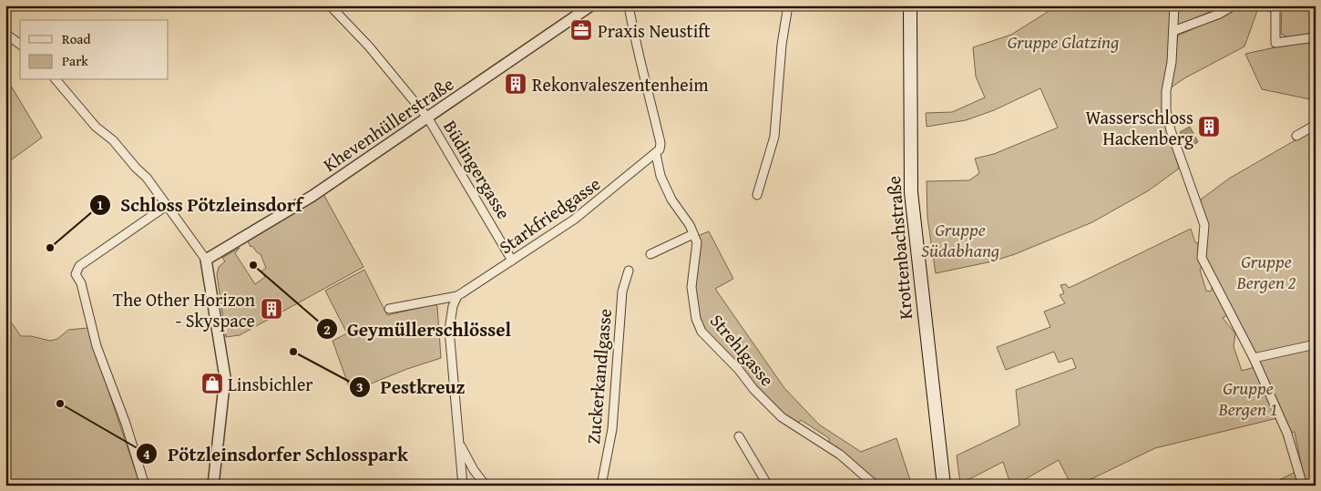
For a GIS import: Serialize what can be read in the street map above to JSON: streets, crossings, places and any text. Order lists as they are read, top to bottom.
{
  "streets": {
    "main road": ["Krottenbachstraße"],
    "street": [
      "Khevenhüllerstraße",
      "Büdingergasse",
      "Starkfriedgasse",
      "Strehlgasse",
      "Zuckerkandlgasse"
    ]
  },
  "crossings": [
    ["Khevenhüllerstraße", "Büdingergasse"],
    ["Büdingergasse", "Starkfriedgasse"]
  ],
  "parks": [
    "Gruppe Glatzing",
    "Gruppe Südabhang",
    "Gruppe Bergen 2",
    "Gruppe Bergen 1"
  ],
  "places": {
    "office": ["Praxis Neustift"],
    "building": ["Rekonvaleszentenheim", "Wasserschloss Hackenberg", "The Other Horizon - Skyspace"],
    "other": [
      "Schloss Pötzleinsdorf",
      "Geymüllerschlössel",
      "Pestkreuz",
      "Pötzleinsdorfer Schlosspark"
    ],
    "shop": ["Linsbichler"]
  },
  "legend": ["Road", "Park"]
}
